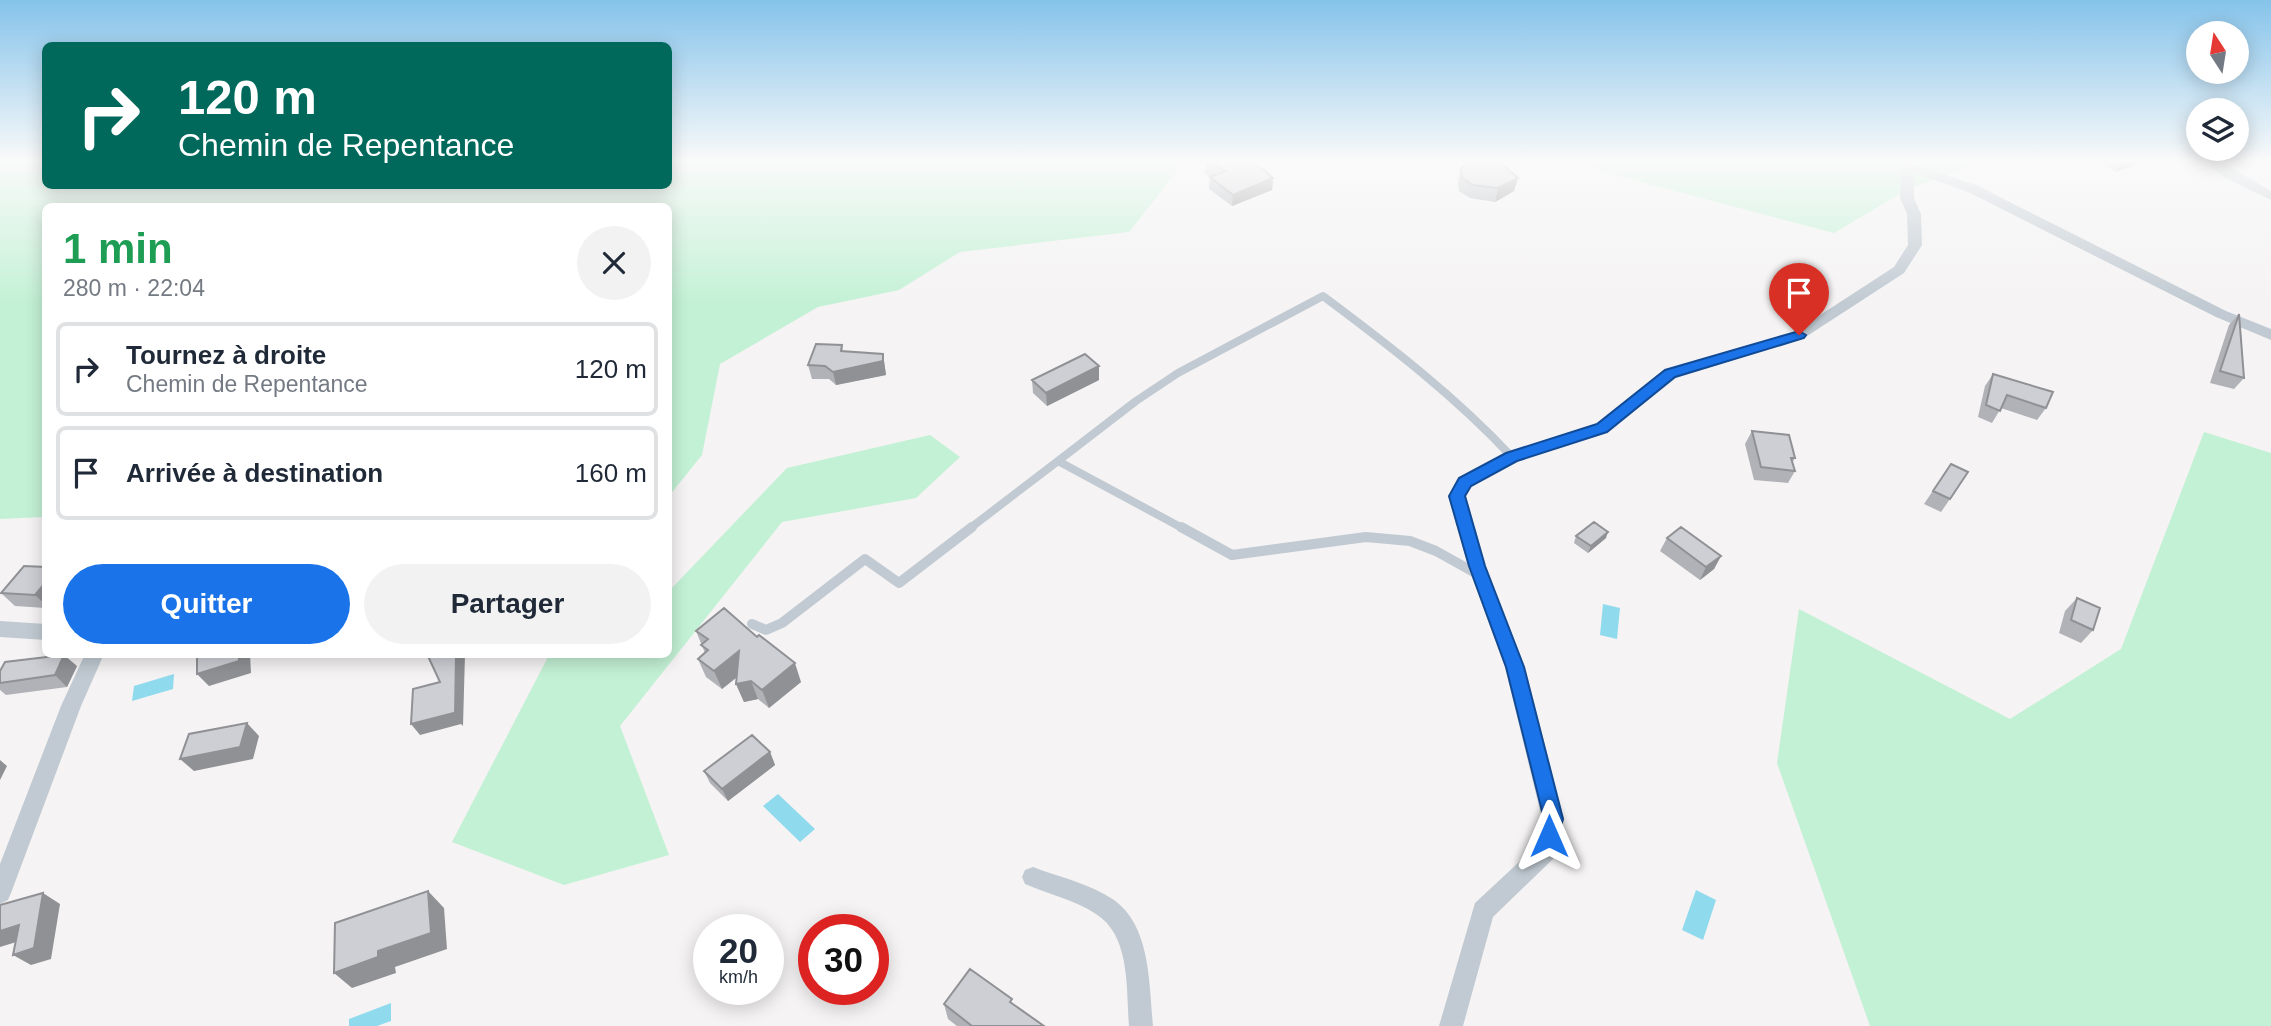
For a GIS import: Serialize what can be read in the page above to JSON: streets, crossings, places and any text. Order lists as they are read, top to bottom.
{
  "north": "top",
  "page": {
    "turn": ["120 m", "Chemin de Repentance"],
    "heading": ["1 min", "280 m · 22:04"],
    "list": [
      {
        "name": "Tournez à droite",
        "note": "Chemin de Repentance",
        "value": "120 m"
      },
      {
        "name": "Arrivée à destination",
        "value": "160 m"
      }
    ],
    "buttons": ["Quitter", "Partager"],
    "speed": "20 km/h",
    "limit": "30"
  }
}
